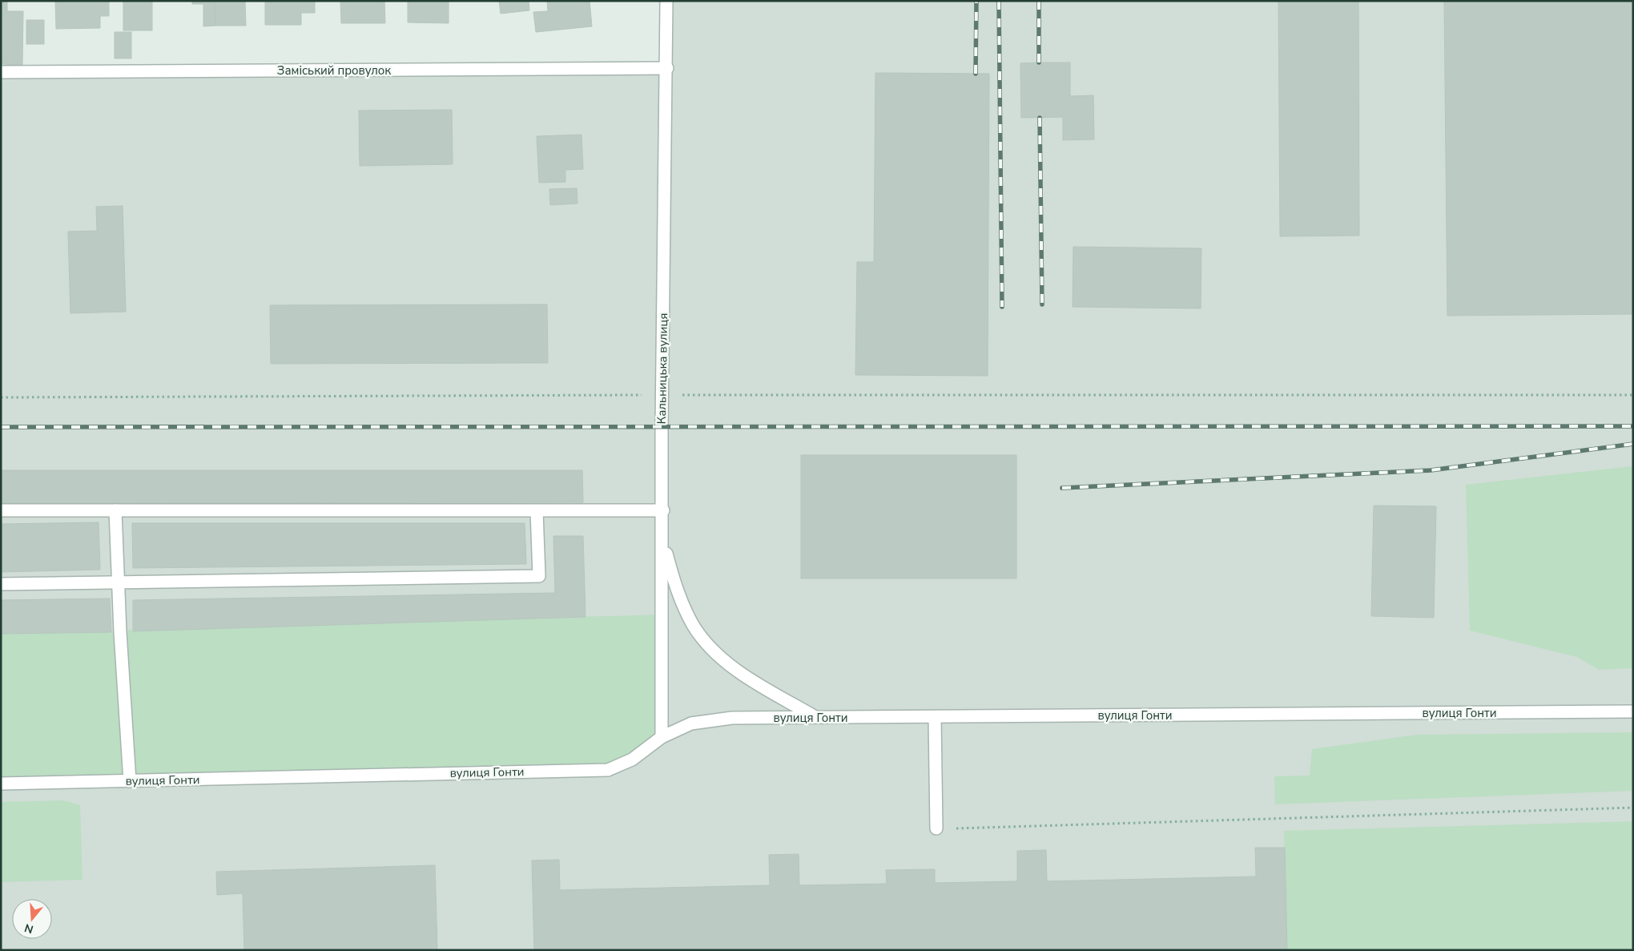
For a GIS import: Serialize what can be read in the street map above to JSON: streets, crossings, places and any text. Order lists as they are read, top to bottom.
{
  "streets": {
    "street": ["Заміський провулок", "Кальницька вулиця", "вулиця Гонти"]
  },
  "crossings": [
    ["Заміський провулок", "Кальницька вулиця"],
    ["Кальницька вулиця", "вулиця Гонти"]
  ],
  "north": "bottom"
}
